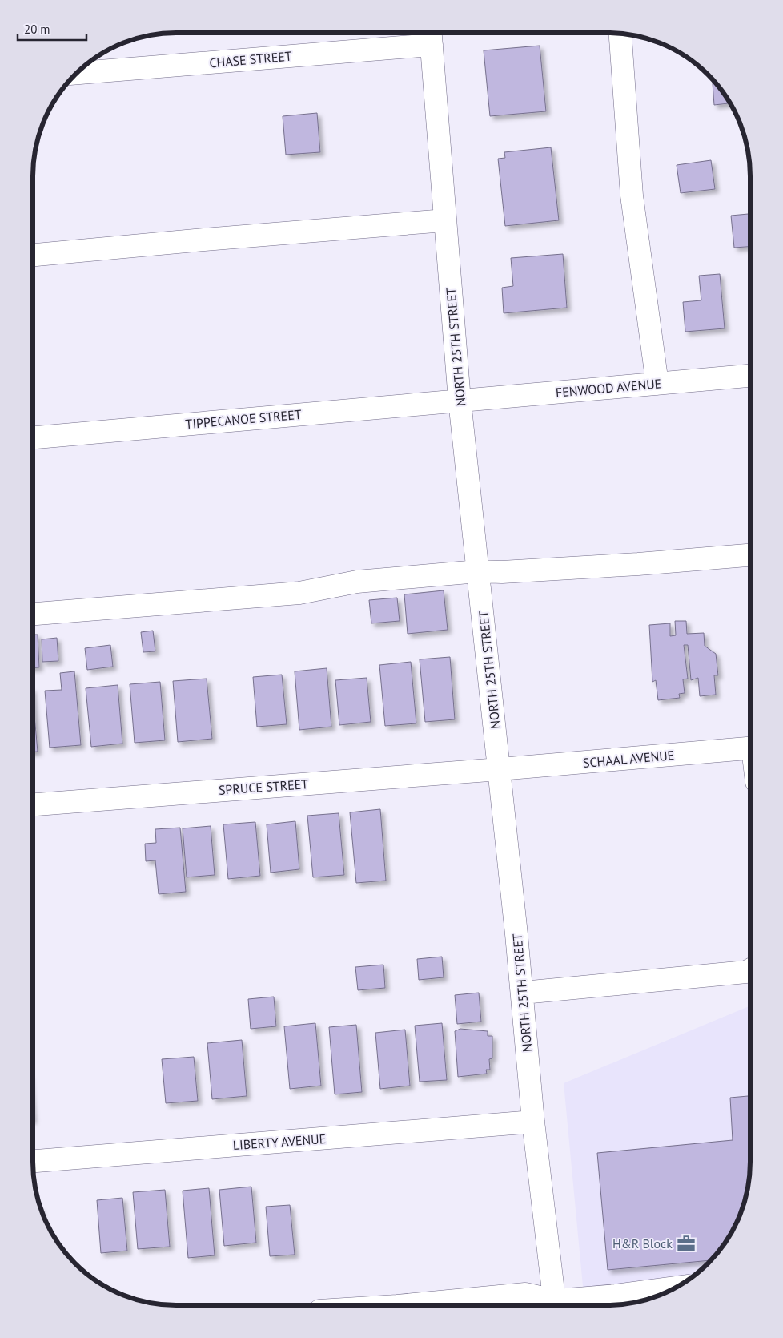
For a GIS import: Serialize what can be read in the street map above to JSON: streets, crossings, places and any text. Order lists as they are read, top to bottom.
{
  "streets": {
    "street": [
      "CHASE STREET",
      "NORTH 25TH STREET",
      "FENWOOD AVENUE",
      "TIPPECANOE STREET",
      "SCHAAL AVENUE",
      "SPRUCE STREET",
      "LIBERTY AVENUE"
    ]
  },
  "crossings": [
    ["CHASE STREET", "NORTH 25TH STREET"],
    ["NORTH 25TH STREET", "FENWOOD AVENUE"],
    ["NORTH 25TH STREET", "TIPPECANOE STREET"],
    ["NORTH 25TH STREET", "SCHAAL AVENUE"],
    ["NORTH 25TH STREET", "SPRUCE STREET"],
    ["NORTH 25TH STREET", "LIBERTY AVENUE"],
    ["FENWOOD AVENUE", "TIPPECANOE STREET"],
    ["SCHAAL AVENUE", "SPRUCE STREET"]
  ],
  "places": {
    "office": ["H&R Block"]
  },
  "scale_bar": "20 m"
}
